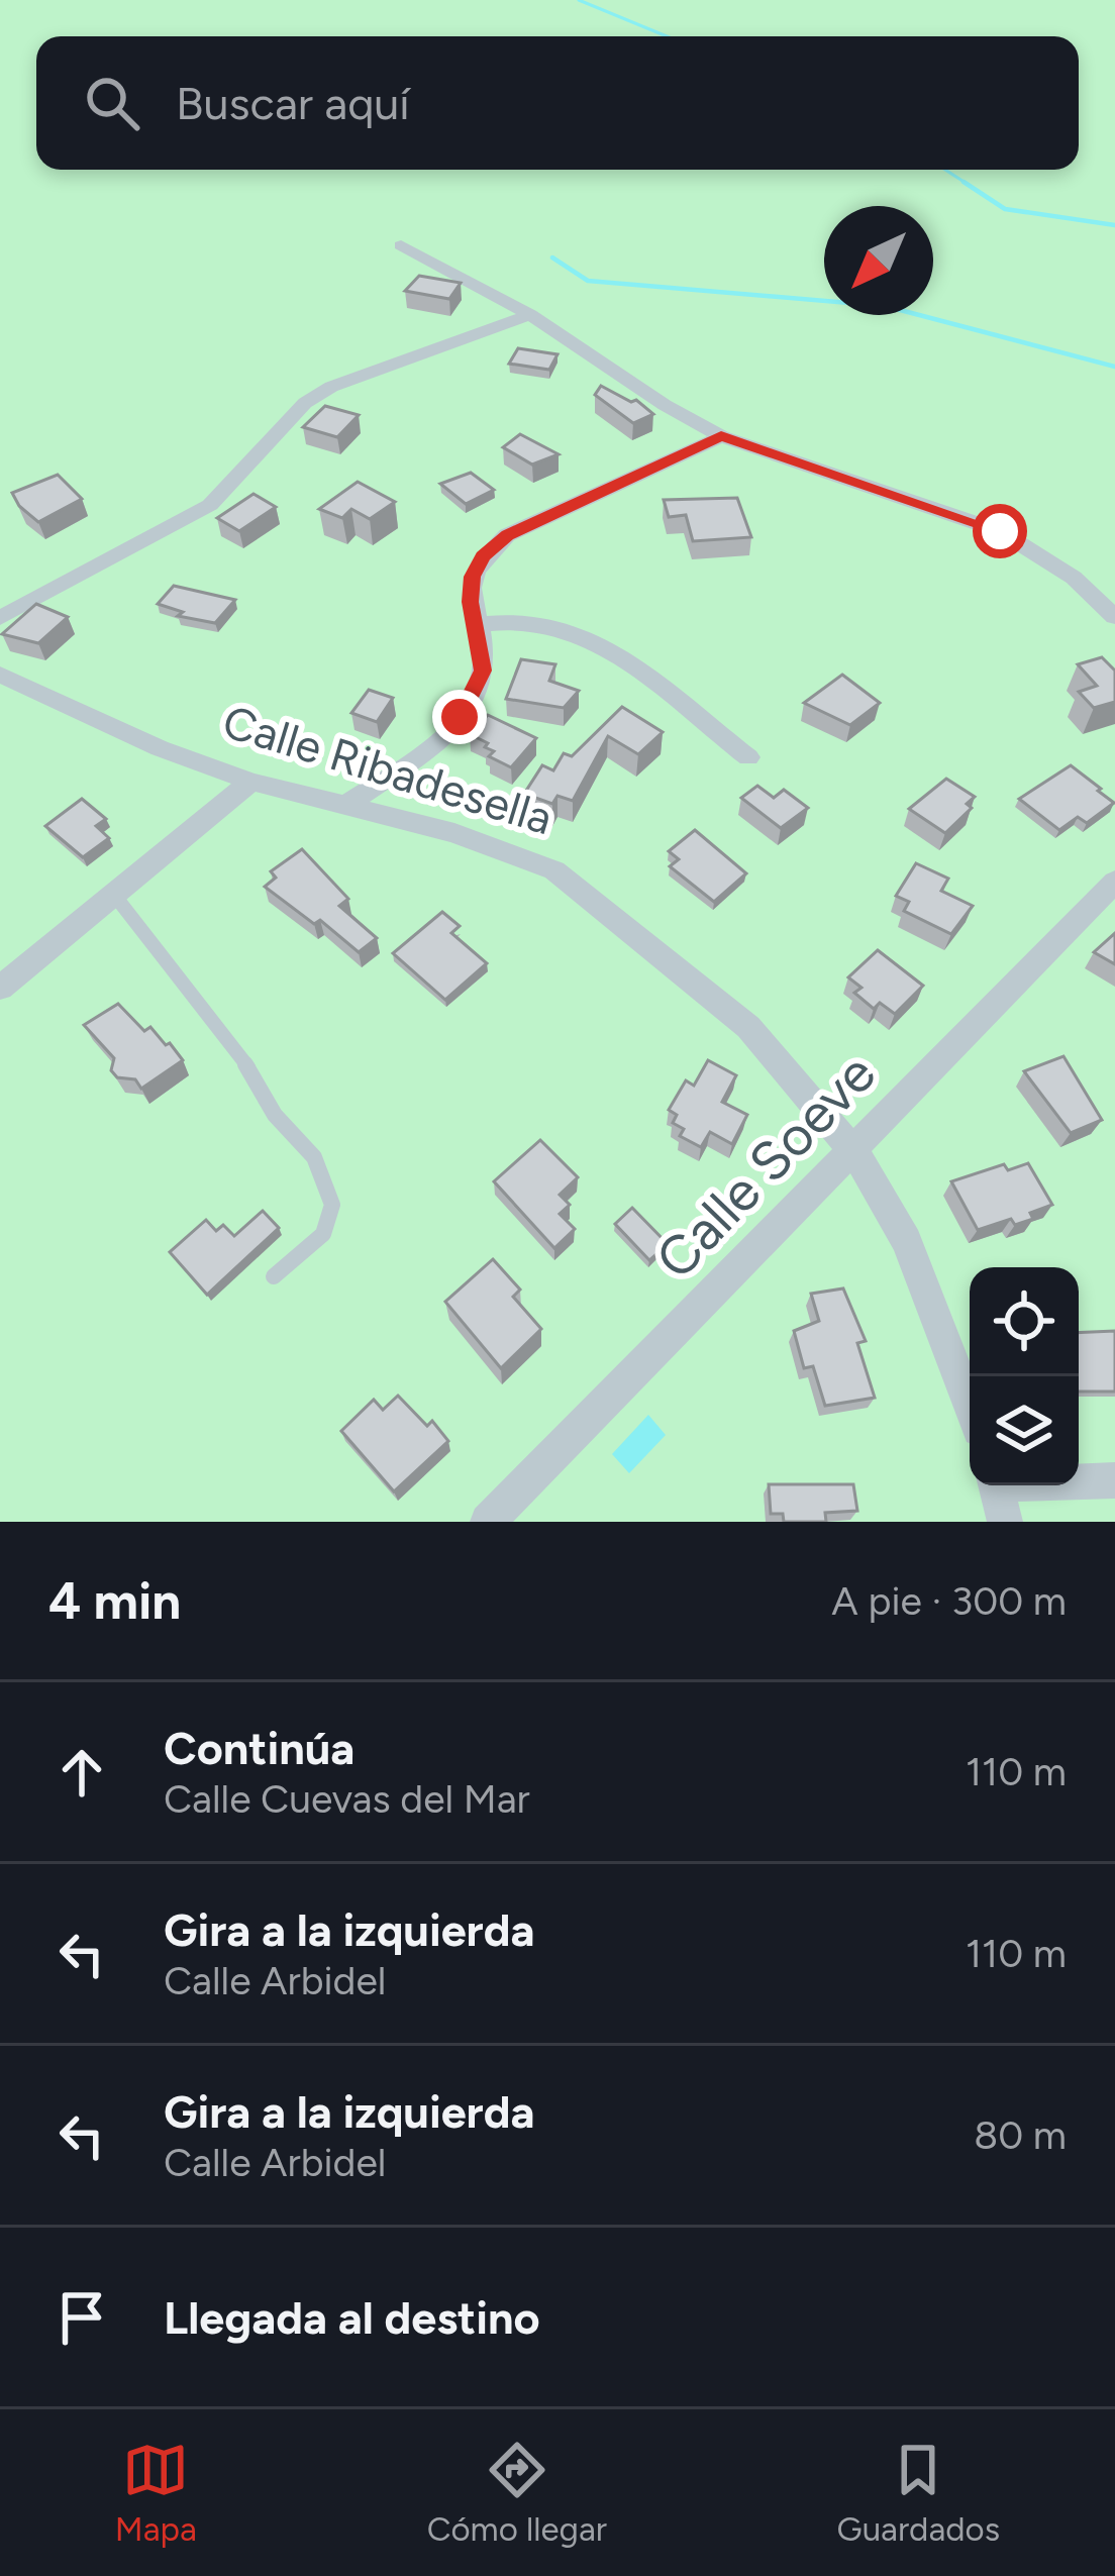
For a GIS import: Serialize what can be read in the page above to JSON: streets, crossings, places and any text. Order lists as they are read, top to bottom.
{
  "streets": {
    "street": ["Calle Ribadesella", "Calle Soeve"]
  },
  "crossings": [
    ["Calle Ribadesella", "Calle Soeve"]
  ],
  "north": "bottom left",
  "page": {
    "search": "Buscar aquí",
    "heading": ["4 min", "A pie · 300 m"],
    "list": [
      ["Continúa", "Calle Cuevas del Mar", "110 m"],
      ["Gira a la izquierda", "Calle Arbidel", "110 m"],
      ["Gira a la izquierda", "Calle Arbidel", "80 m"],
      "Llegada al destino"
    ],
    "nav": ["Mapa", "Cómo llegar", "Guardados"]
  }
}
